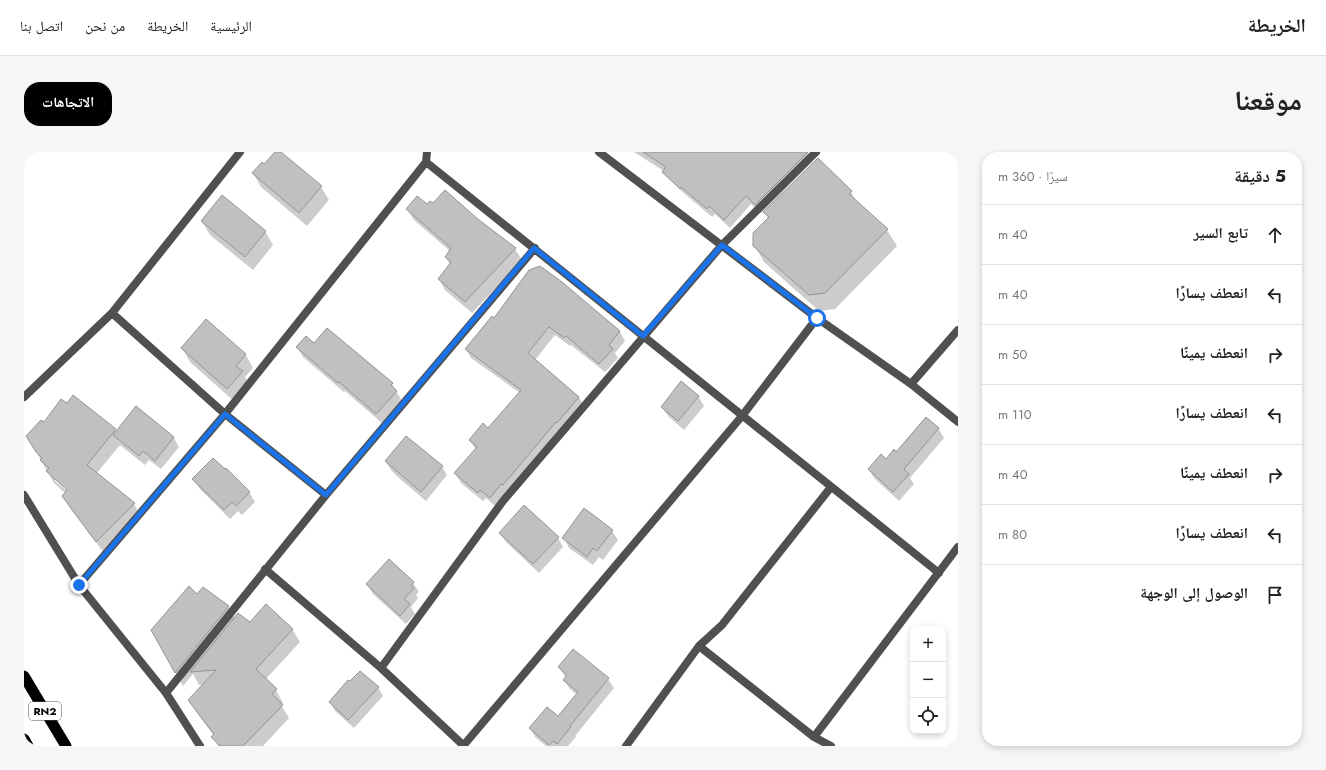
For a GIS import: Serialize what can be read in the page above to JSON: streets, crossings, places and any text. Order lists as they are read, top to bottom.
{
  "streets": {
    "highway": ["RN2"]
  },
  "page": {
    "header": "الخريطة",
    "nav": [
      "الرئيسية",
      "الخريطة",
      "من نحن",
      "اتصل بنا"
    ],
    "title": "موقعنا",
    "buttons": "الاتجاهات",
    "heading": ["5 دقيقة", "سيرًا · 360 m"],
    "list": [
      ["تابع السير", "40 m"],
      ["انعطف يسارًا", "40 m"],
      ["انعطف يمينًا", "50 m"],
      ["انعطف يسارًا", "110 m"],
      ["انعطف يمينًا", "40 m"],
      ["انعطف يسارًا", "80 m"],
      "الوصول إلى الوجهة"
    ],
    "map_buttons": ["+", "−"]
  }
}
